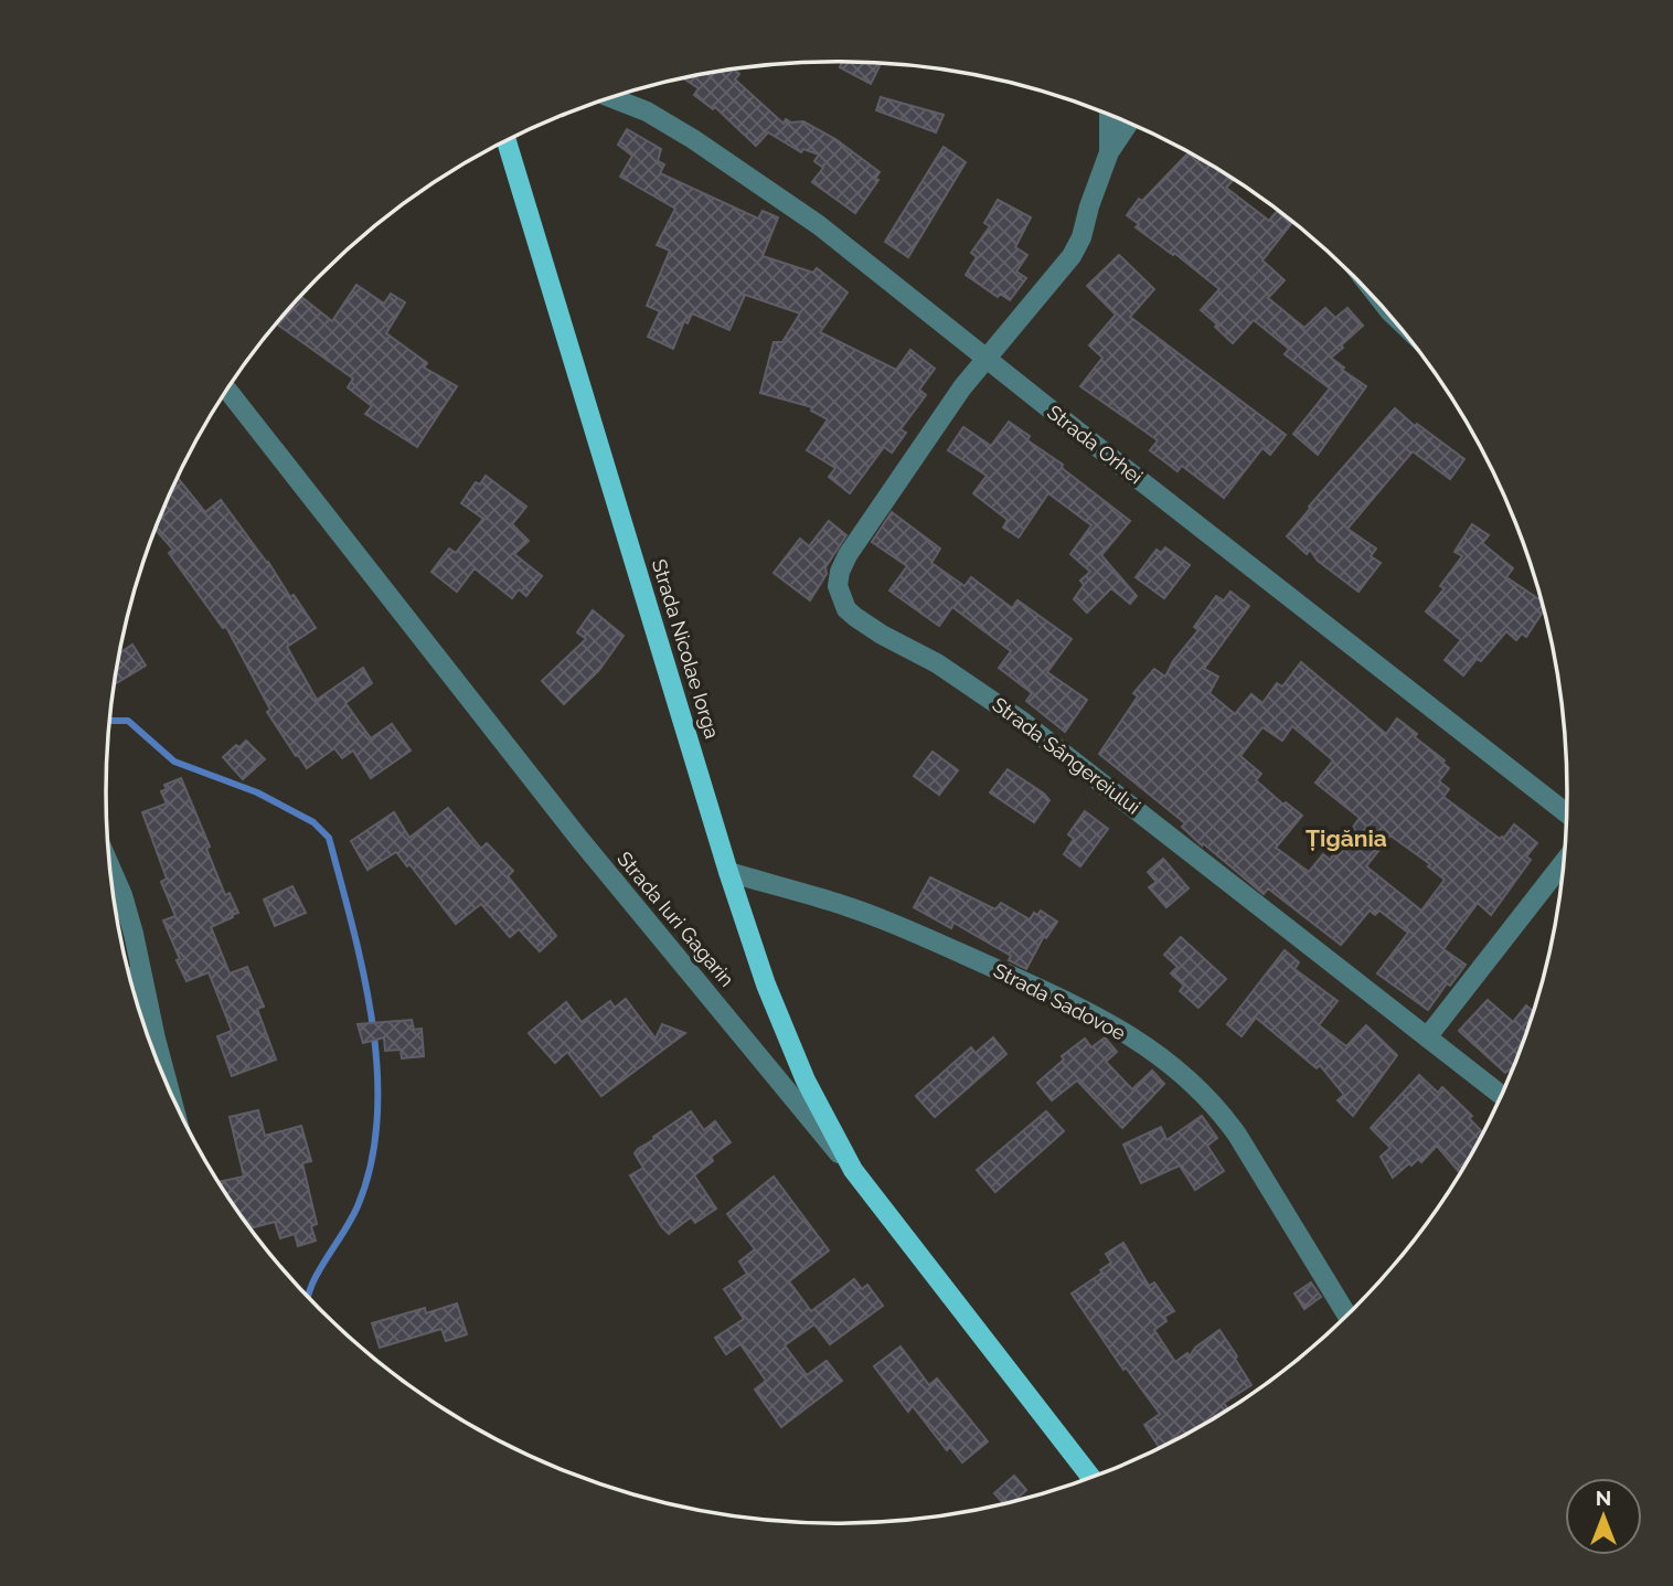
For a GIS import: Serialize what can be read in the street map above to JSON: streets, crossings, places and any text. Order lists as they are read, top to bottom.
{
  "streets": {
    "main road": ["Strada Nicolae Iorga", "Strada Iuri Gagarin"],
    "street": ["Strada Orhei", "Strada Sângereiului", "Strada Sadovoe"]
  },
  "crossings": [
    ["Strada Orhei", "Strada Sângereiului"],
    ["Strada Nicolae Iorga", "Strada Iuri Gagarin"],
    ["Strada Nicolae Iorga", "Strada Sadovoe"]
  ],
  "districts": ["Țigănia"],
  "north": "top"
}
